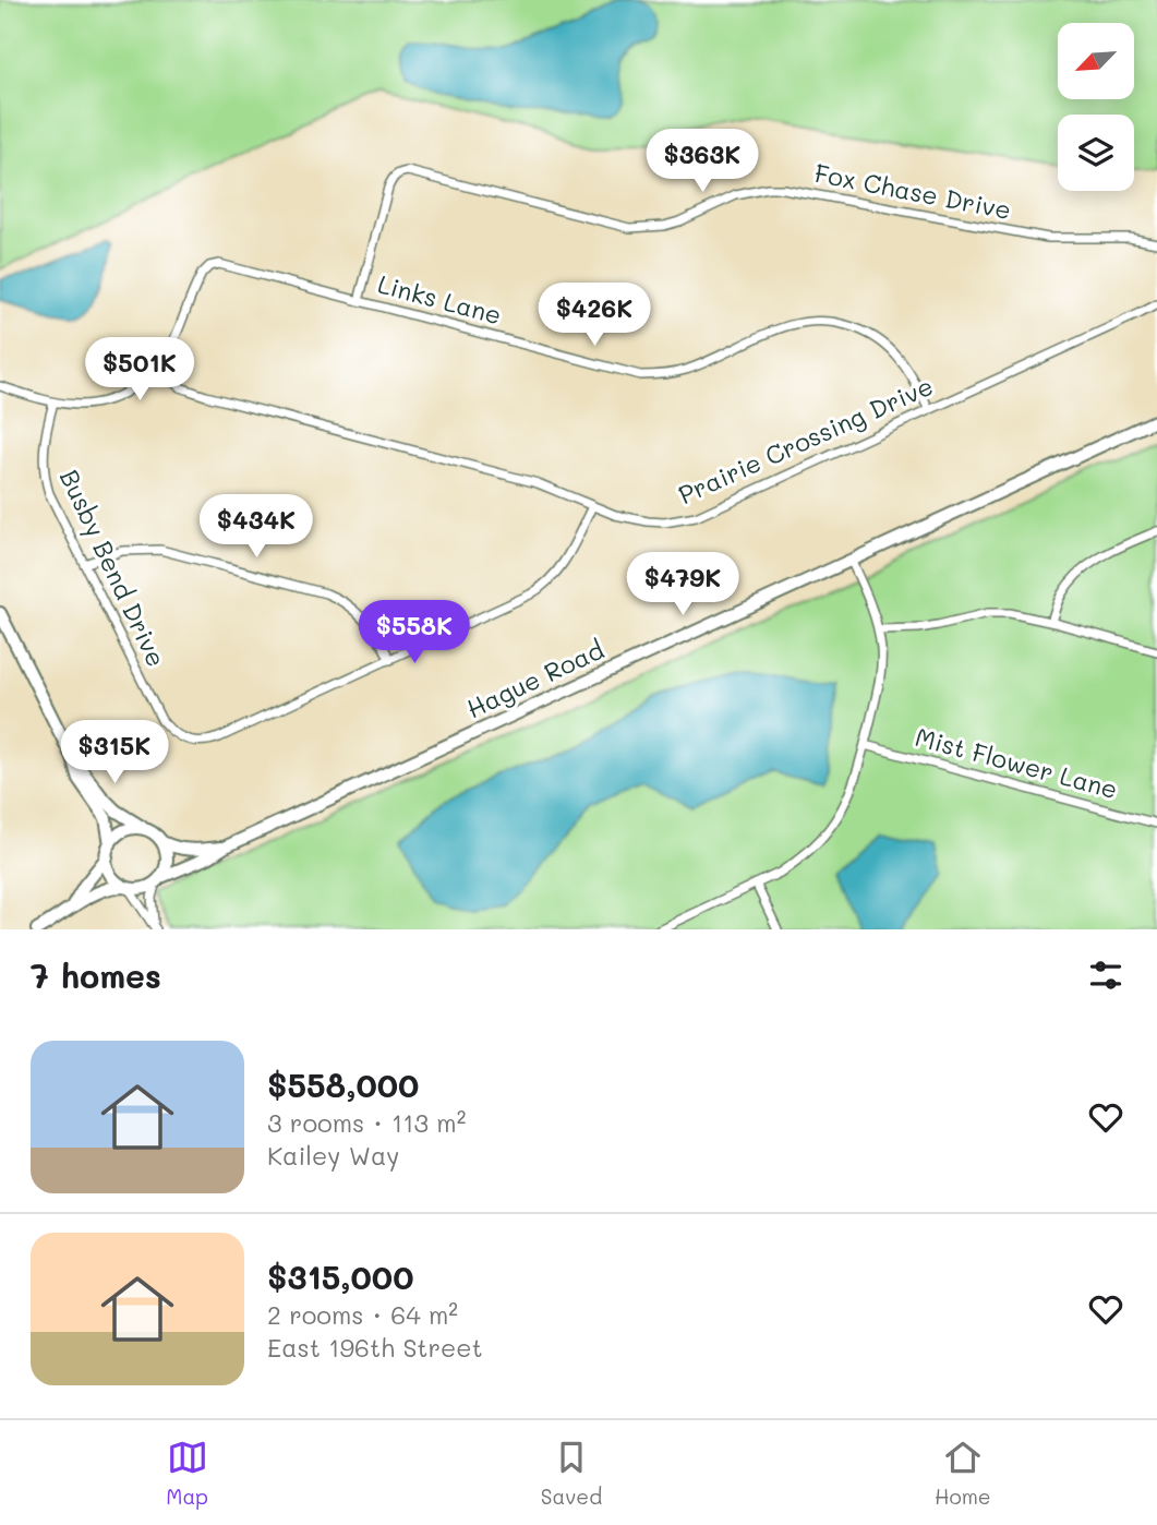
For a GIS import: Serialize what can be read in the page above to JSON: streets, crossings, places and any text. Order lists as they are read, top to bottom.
{
  "streets": {
    "main road": ["Hague Road"],
    "street": [
      "Fox Chase Drive",
      "Links Lane",
      "Prairie Crossing Drive",
      "Busby Bend Drive",
      "Mist Flower Lane"
    ]
  },
  "crossings": [
    ["Fox Chase Drive", "Links Lane"],
    ["Links Lane", "Prairie Crossing Drive"]
  ],
  "north": "bottom left",
  "page": {
    "price": [
      "$363K",
      "$426K",
      "$501K",
      "$434K",
      "$479K",
      "$558K",
      "$315K"
    ],
    "heading": "7 homes",
    "list": [
      {
        "name": "$558,000",
        "note": "3 rooms · 113 m² · Kailey Way"
      },
      {
        "name": "$315,000",
        "note": "2 rooms · 64 m² · East 196th Street"
      }
    ],
    "tabs": ["Map", "Saved", "Home"]
  }
}
